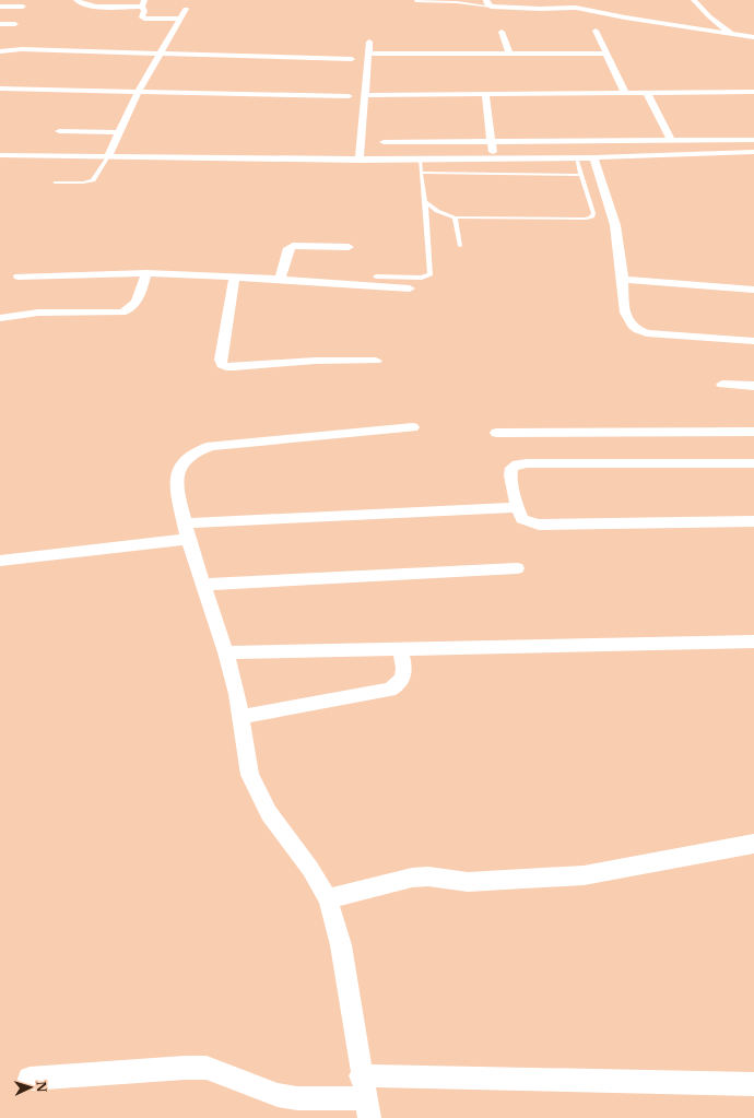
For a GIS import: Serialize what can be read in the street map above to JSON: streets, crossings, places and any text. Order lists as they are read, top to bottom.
{
  "north": "right"
}
